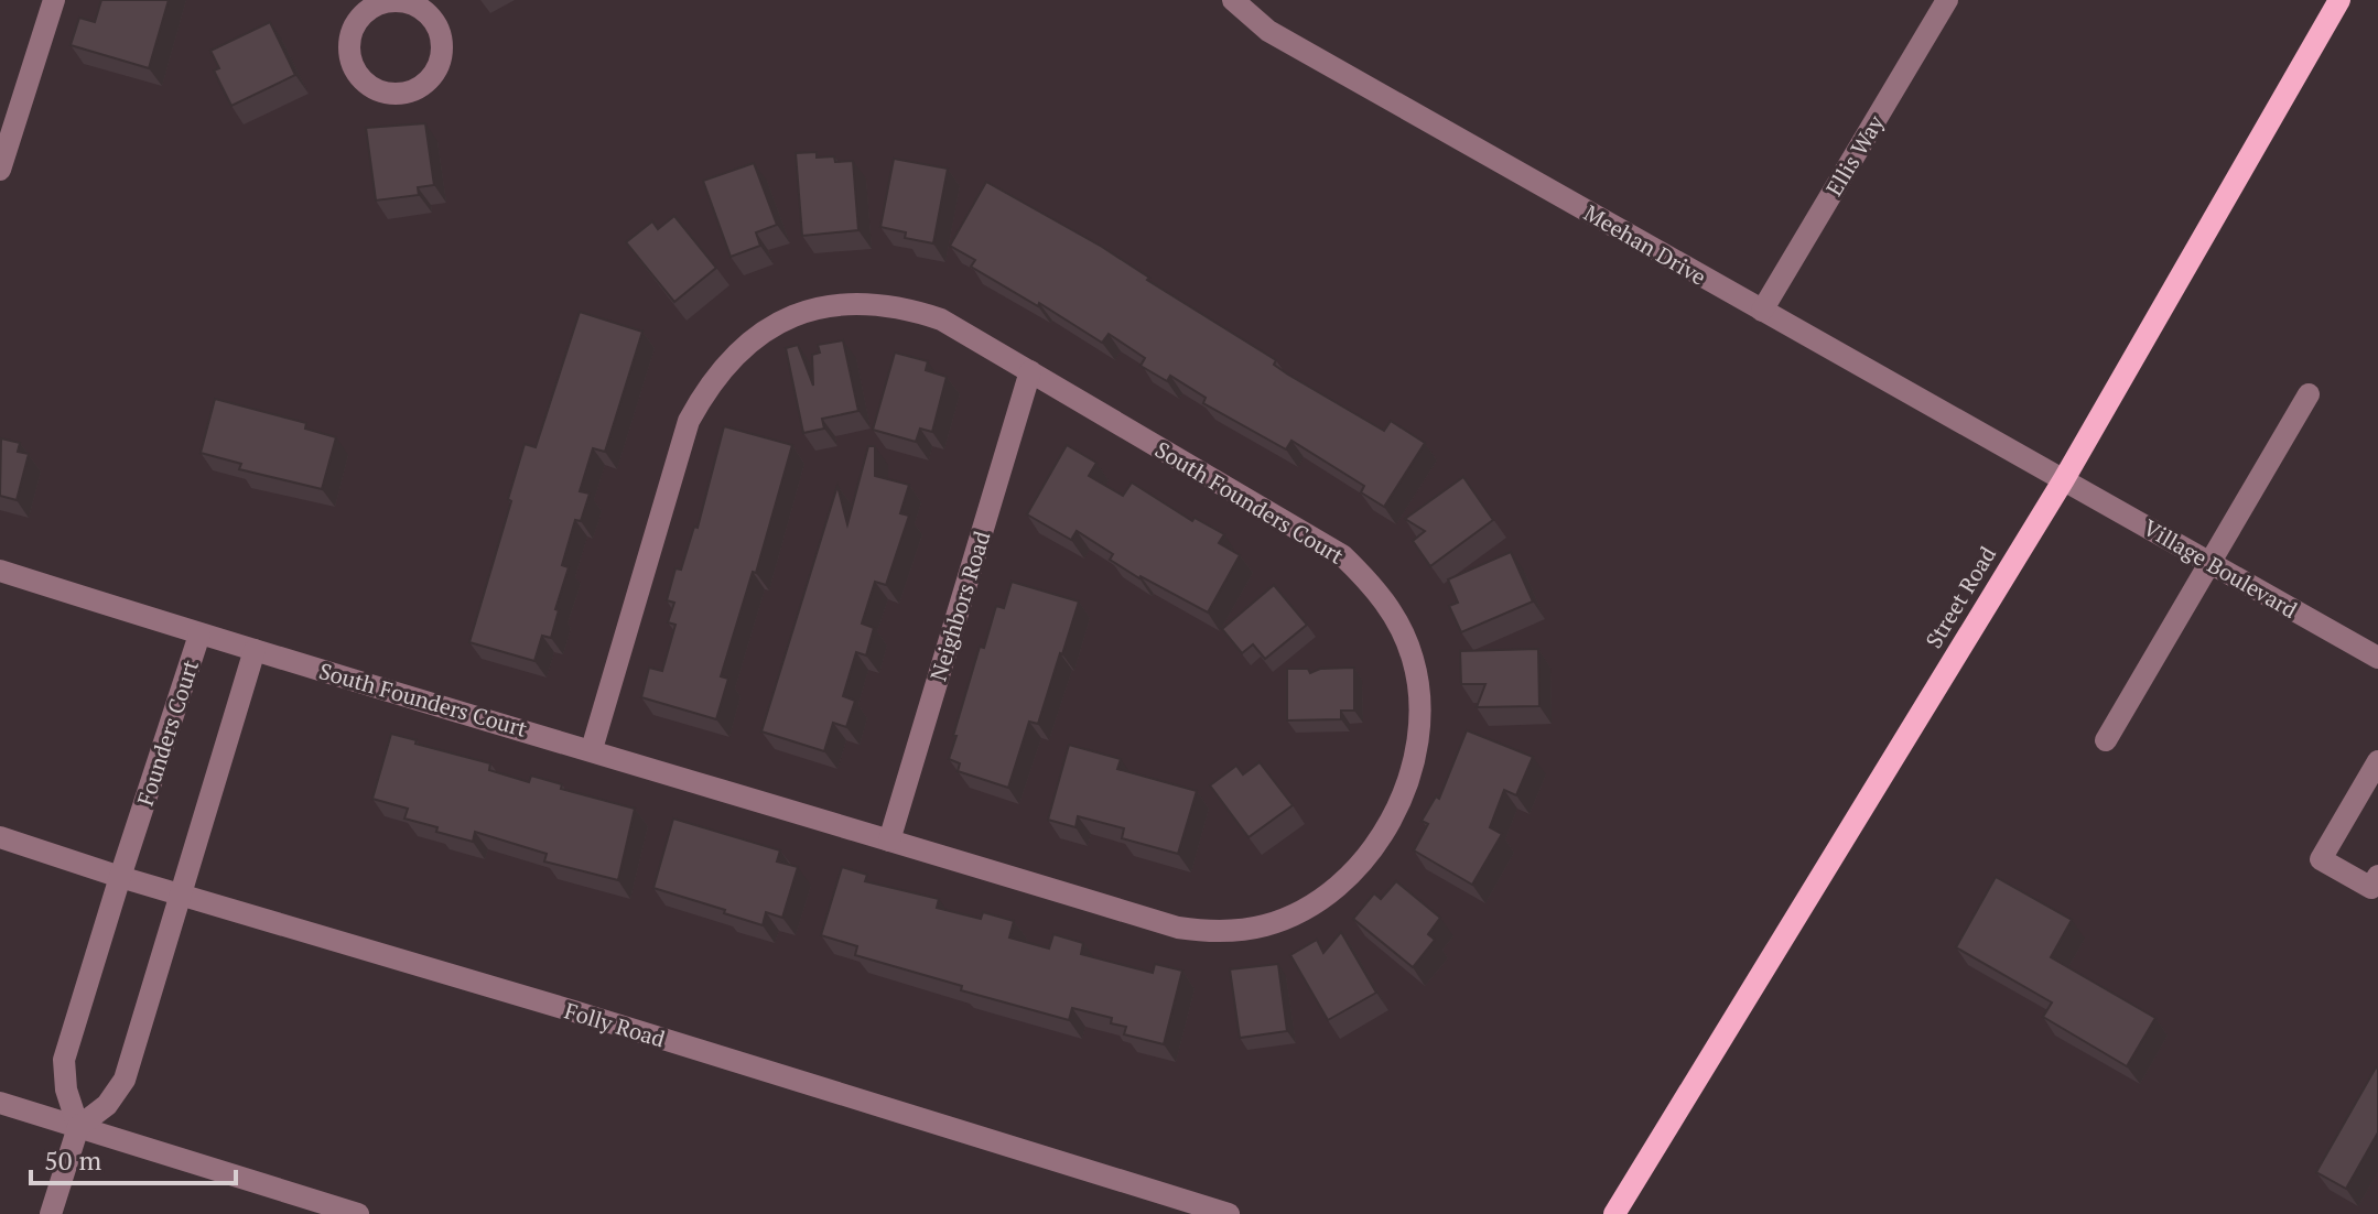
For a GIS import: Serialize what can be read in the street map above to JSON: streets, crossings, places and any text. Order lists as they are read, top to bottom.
{
  "streets": {
    "main road": ["Street Road"],
    "street": [
      "Ellis Way",
      "Meehan Drive",
      "South Founders Court",
      "Village Boulevard",
      "Neighbors Road",
      "Founders Court",
      "Folly Road"
    ]
  },
  "crossings": [
    ["Ellis Way", "Meehan Drive"],
    ["Meehan Drive", "Village Boulevard"],
    ["Meehan Drive", "Street Road"],
    ["South Founders Court", "Neighbors Road"],
    ["South Founders Court", "Founders Court"],
    ["Village Boulevard", "Street Road"],
    ["Founders Court", "Folly Road"]
  ],
  "scale_bar": "50 m"
}
